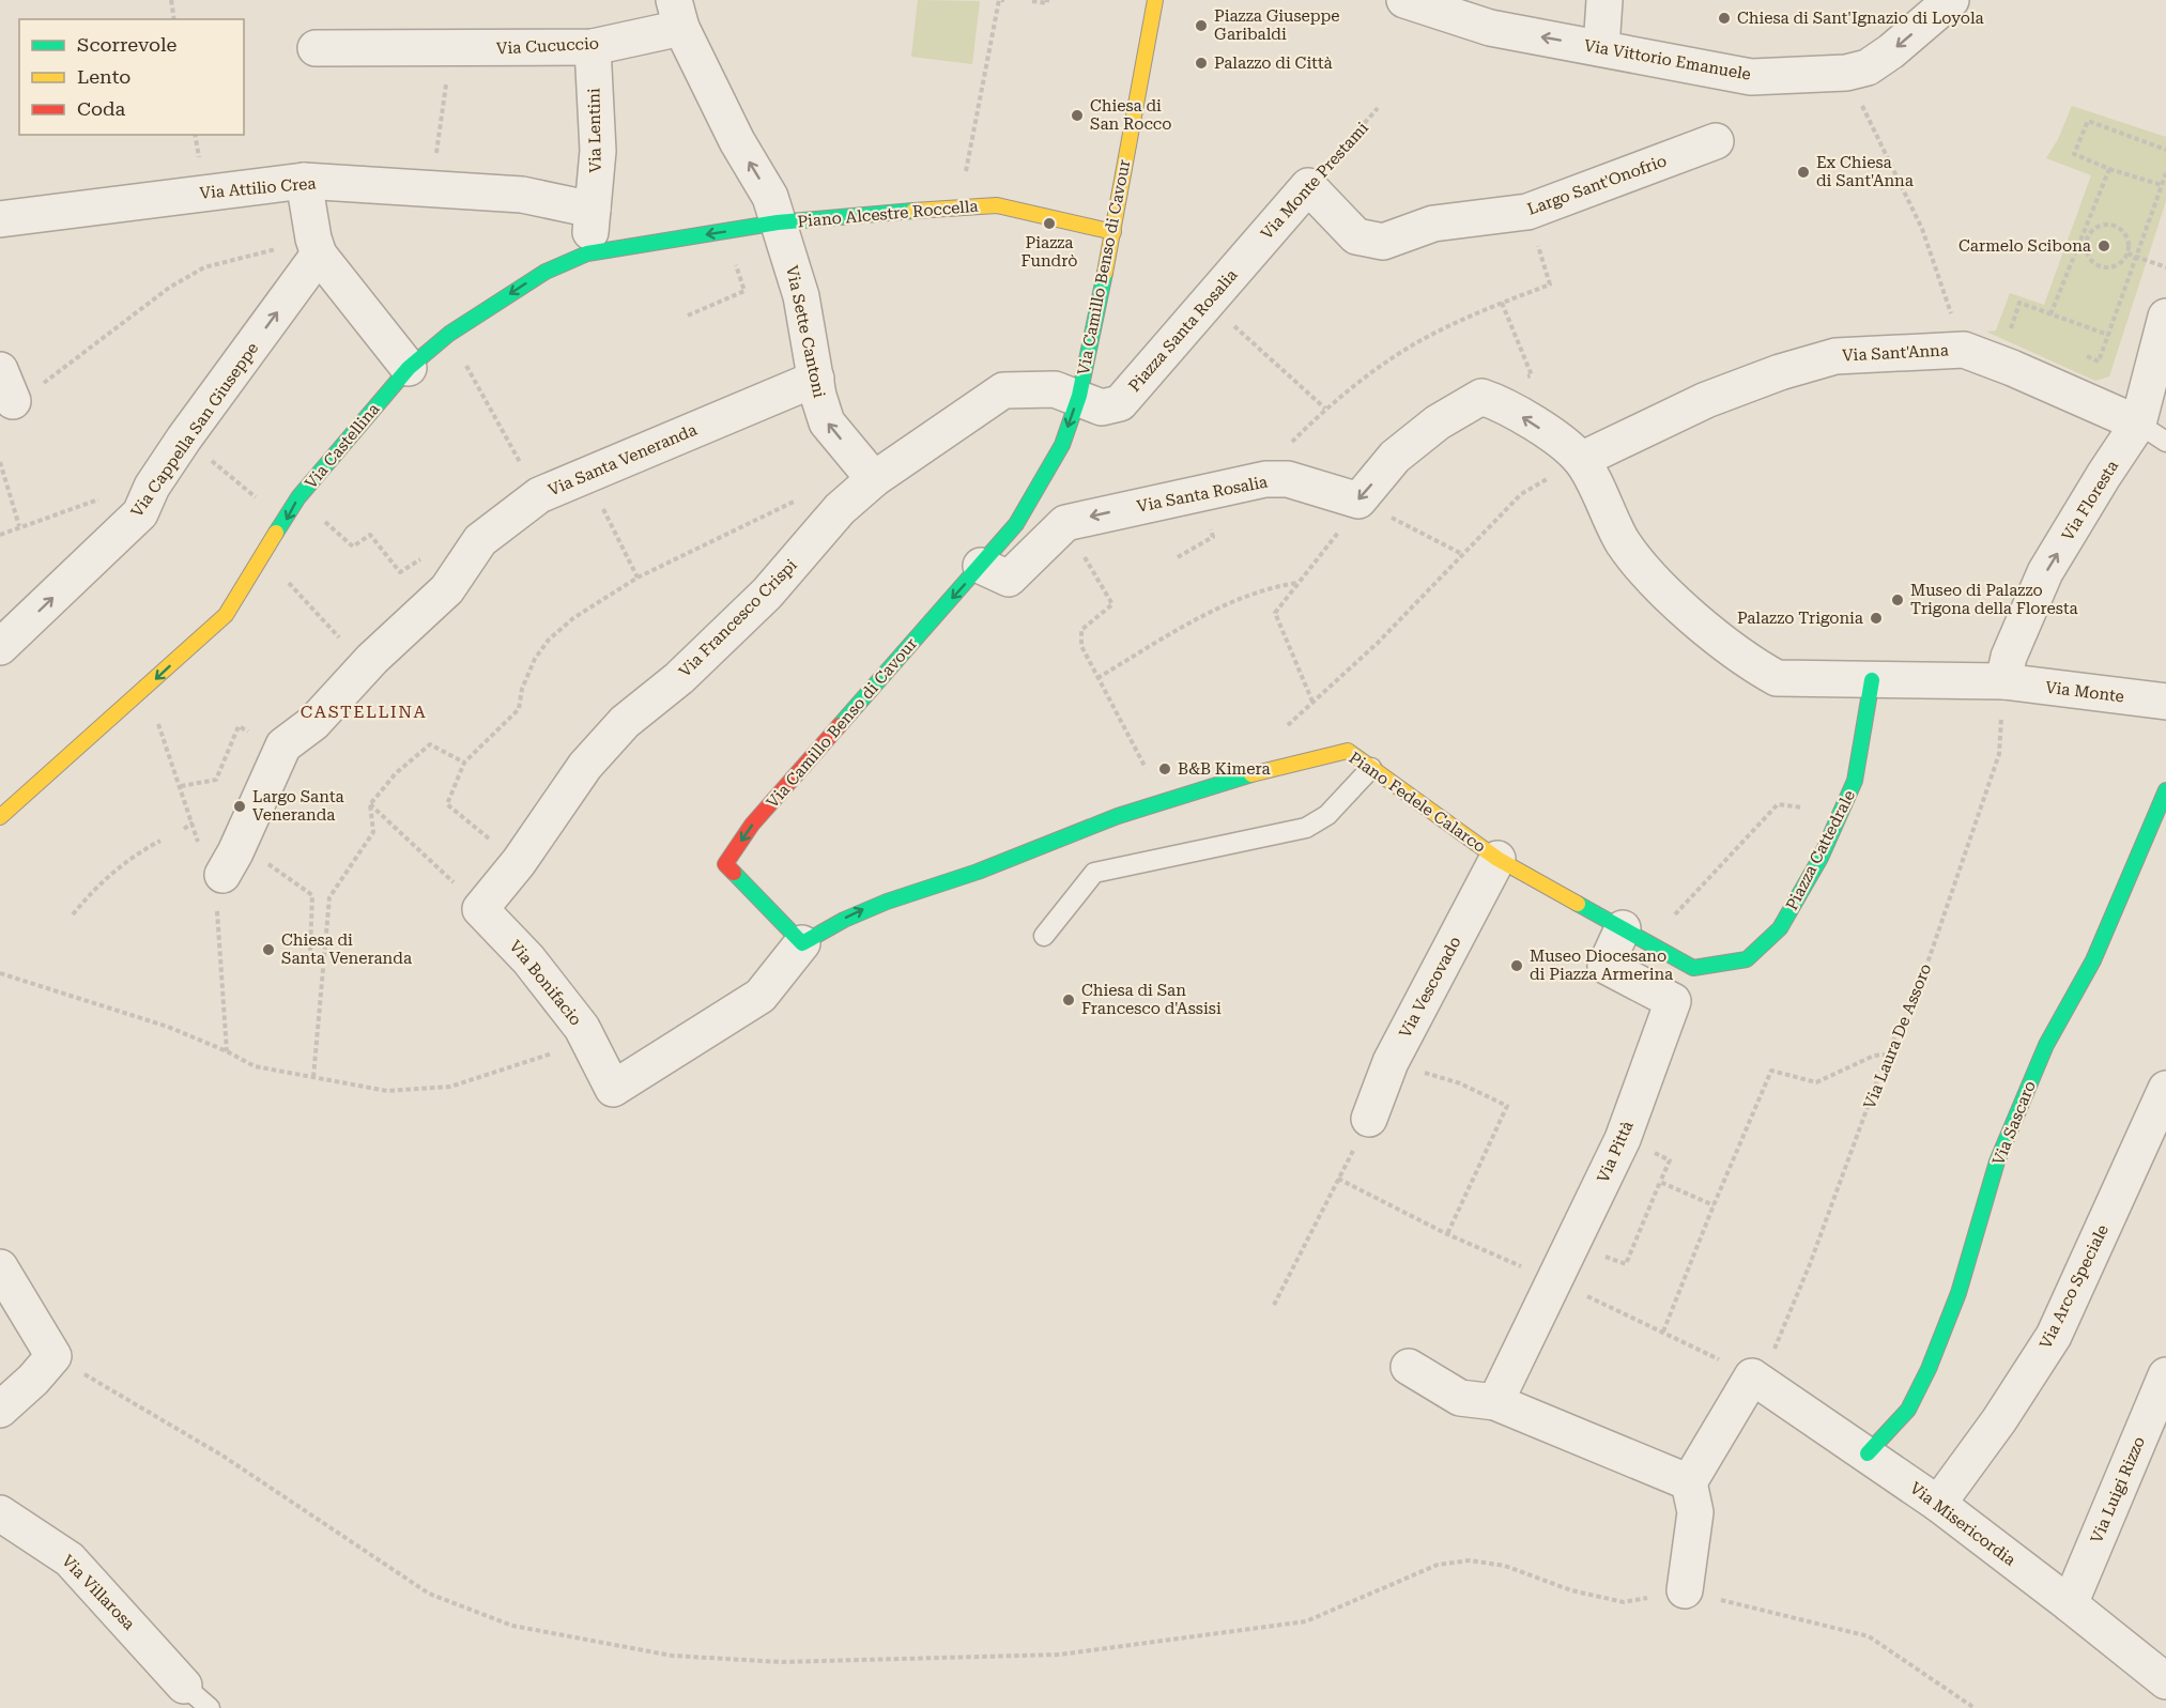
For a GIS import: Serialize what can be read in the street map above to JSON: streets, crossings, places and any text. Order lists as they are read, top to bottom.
{
  "streets": {
    "street": [
      "Via Cucuccio",
      "Via Vittorio Emanuele",
      "Via Lentini",
      "Via Monte Prestami",
      "Largo Sant'Onofrio",
      "Via Attilio Crea",
      "Piano Alcestre Roccella",
      "Via Camillo Benso di Cavour",
      "Piazza Santa Rosalia",
      "Via Sette Cantoni",
      "Via Sant'Anna",
      "Via Cappella San Giuseppe",
      "Via Castellina",
      "Via Santa Veneranda",
      "Via Santa Rosalia",
      "Via Floresta",
      "Via Francesco Crispi",
      "Via Monte",
      "Piano Fedele Calarco",
      "Piazza Cattedrale",
      "Via Bonifacio",
      "Via Vescovado",
      "Via Sascaro",
      "Via Pittà",
      "Via Arco Speciale",
      "Via Luigi Rizzo",
      "Via Misericordia",
      "Via Villarosa"
    ],
    "path": ["Via Laura De Assoro"]
  },
  "crossings": [
    ["Via Cucuccio", "Via Lentini"],
    ["Via Cucuccio", "Via Sette Cantoni"],
    ["Via Lentini", "Via Attilio Crea"],
    ["Via Lentini", "Via Castellina"],
    ["Via Monte Prestami", "Largo Sant'Onofrio"],
    ["Via Monte Prestami", "Piazza Santa Rosalia"],
    ["Piano Alcestre Roccella", "Via Camillo Benso di Cavour"],
    ["Piano Alcestre Roccella", "Via Sette Cantoni"],
    ["Piano Alcestre Roccella", "Via Castellina"],
    ["Via Camillo Benso di Cavour", "Piazza Santa Rosalia"],
    ["Via Camillo Benso di Cavour", "Via Francesco Crispi"],
    ["Via Camillo Benso di Cavour", "Via Bonifacio"],
    ["Piazza Santa Rosalia", "Via Francesco Crispi"],
    ["Via Sette Cantoni", "Via Castellina"],
    ["Via Sette Cantoni", "Via Santa Veneranda"],
    ["Via Sette Cantoni", "Via Francesco Crispi"],
    ["Via Sant'Anna", "Via Floresta"],
    ["Via Sant'Anna", "Via Monte"],
    ["Via Floresta", "Via Monte"],
    ["Via Floresta", "Via Laura De Assoro"],
    ["Via Francesco Crispi", "Via Bonifacio"],
    ["Via Monte", "Piazza Cattedrale"],
    ["Via Monte", "Via Laura De Assoro"],
    ["Piano Fedele Calarco", "Piazza Cattedrale"],
    ["Piano Fedele Calarco", "Via Vescovado"],
    ["Piazza Cattedrale", "Via Vescovado"],
    ["Piazza Cattedrale", "Via Pittà"],
    ["Via Laura De Assoro", "Via Misericordia"],
    ["Via Sascaro", "Via Misericordia"],
    ["Via Arco Speciale", "Via Misericordia"],
    ["Via Luigi Rizzo", "Via Misericordia"]
  ],
  "one_way": [
    "Via Vittorio Emanuele",
    "Via Camillo Benso di Cavour",
    "Via Sette Cantoni",
    "Via Cappella San Giuseppe",
    "Via Castellina",
    "Via Santa Rosalia",
    "Via Floresta"
  ],
  "districts": ["CASTELLINA"],
  "places": [
    "Chiesa di Sant'Ignazio di Loyola",
    "Piazza Giuseppe Garibaldi",
    "Palazzo di Città",
    "Chiesa di San Rocco",
    "Ex Chiesa di Sant'Anna",
    "Piazza Fundrò",
    "Carmelo Scibona",
    "Museo di Palazzo Trigona della Floresta",
    "Palazzo Trigonia",
    "B&B Kimera",
    "Largo Santa Veneranda",
    "Chiesa di Santa Veneranda",
    "Museo Diocesano di Piazza Armerina",
    "Chiesa di San Francesco d'Assisi"
  ],
  "legend": ["Scorrevole", "Lento", "Coda"]
}
